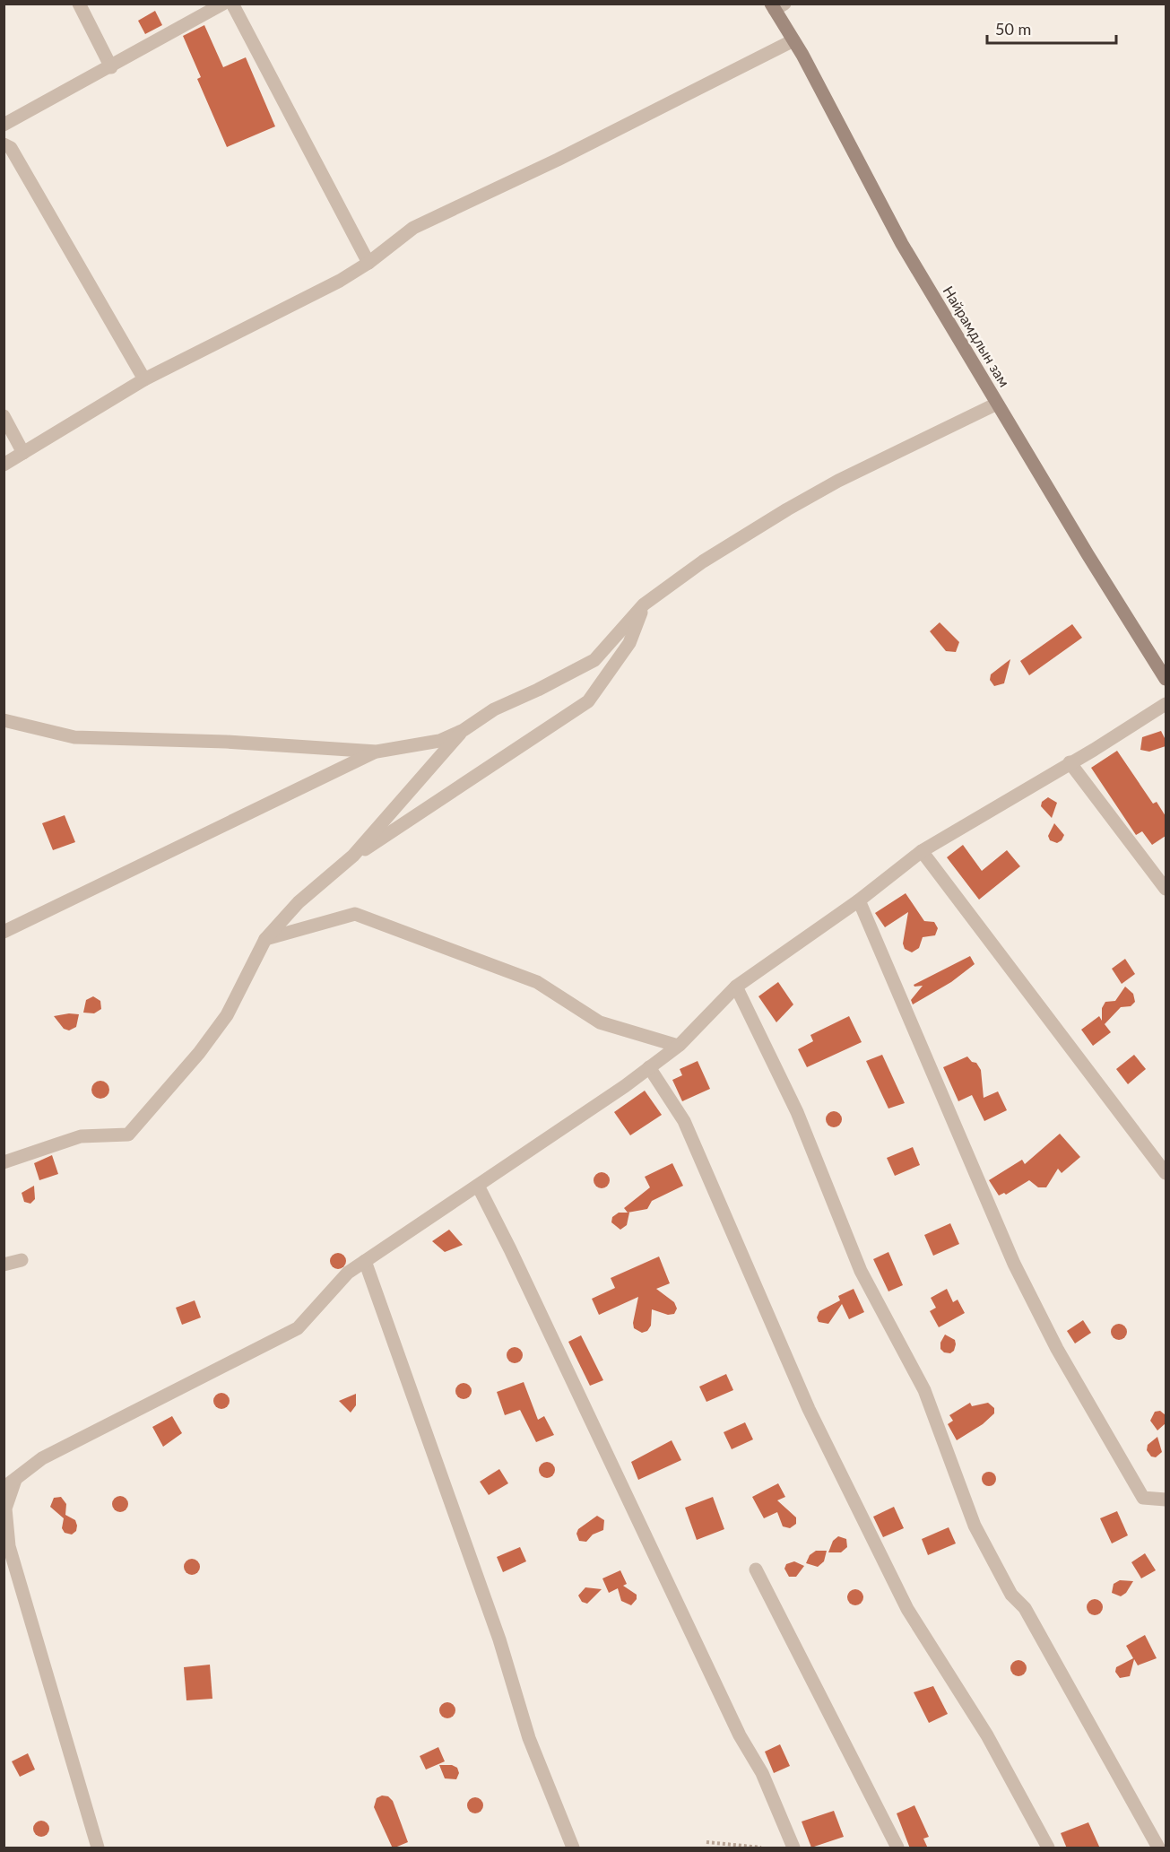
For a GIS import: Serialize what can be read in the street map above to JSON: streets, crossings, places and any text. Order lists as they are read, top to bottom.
{
  "streets": {
    "main road": ["Найрамдлын зам"]
  },
  "scale_bar": "50 m"
}
